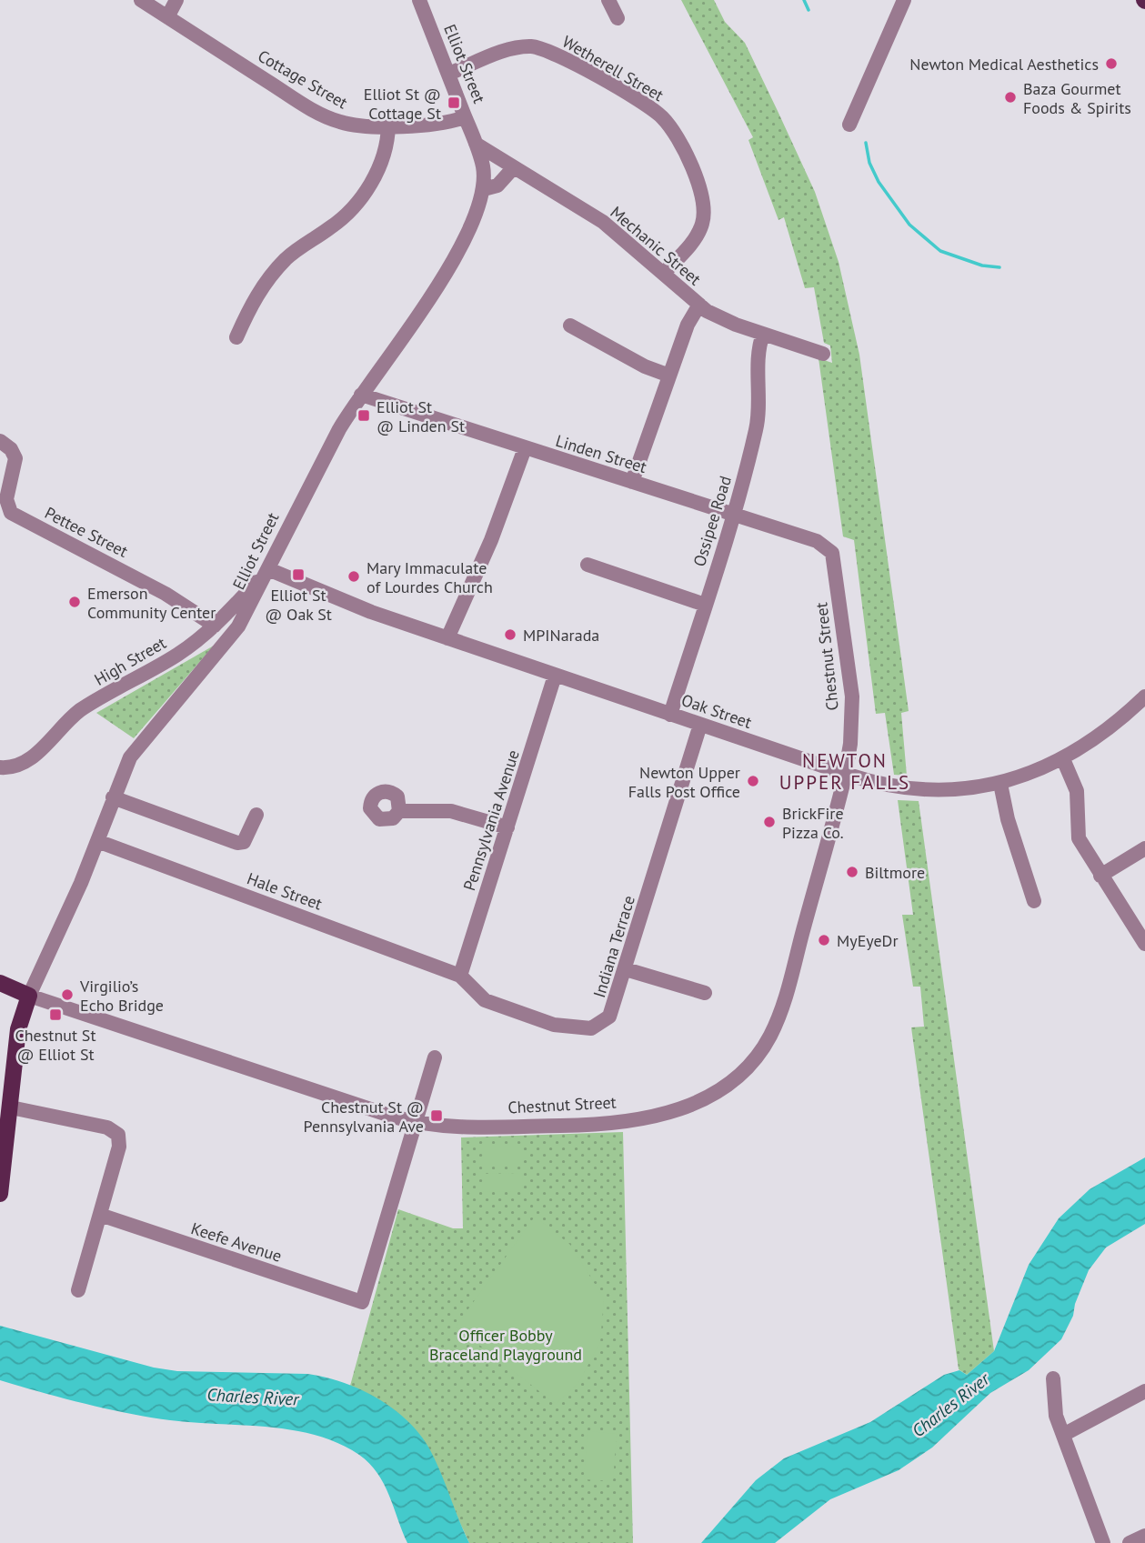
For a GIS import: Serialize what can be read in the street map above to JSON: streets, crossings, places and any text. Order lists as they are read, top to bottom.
{
  "streets": {
    "main road": ["Elliot Street", "Chestnut Street"],
    "street": [
      "Wetherell Street",
      "Cottage Street",
      "Mechanic Street",
      "Linden Street",
      "Ossipee Road",
      "Pettee Street",
      "High Street",
      "Oak Street",
      "Pennsylvania Avenue",
      "Hale Street",
      "Indiana Terrace",
      "Keefe Avenue"
    ]
  },
  "crossings": [
    ["Elliot Street", "Wetherell Street"],
    ["Elliot Street", "Cottage Street"],
    ["Elliot Street", "Mechanic Street"],
    ["Elliot Street", "Linden Street"],
    ["Elliot Street", "Chestnut Street"],
    ["Elliot Street", "High Street"],
    ["Elliot Street", "Oak Street"],
    ["Elliot Street", "Hale Street"],
    ["Wetherell Street", "Mechanic Street"],
    ["Mechanic Street", "Ossipee Road"],
    ["Linden Street", "Ossipee Road"],
    ["Linden Street", "Chestnut Street"],
    ["Ossipee Road", "Oak Street"],
    ["Pettee Street", "High Street"],
    ["Chestnut Street", "Oak Street"],
    ["Chestnut Street", "Keefe Avenue"],
    ["High Street", "Oak Street"],
    ["Oak Street", "Pennsylvania Avenue"],
    ["Oak Street", "Indiana Terrace"],
    ["Pennsylvania Avenue", "Hale Street"],
    ["Pennsylvania Avenue", "Indiana Terrace"],
    ["Hale Street", "Indiana Terrace"]
  ],
  "districts": ["NEWTON UPPER FALLS"],
  "water": ["Charles River"],
  "parks": ["Officer Bobby Braceland Playground"],
  "places": {
    "other": [
      "Newton Medical Aesthetics",
      "Baza Gourmet Foods & Spirits",
      "Mary Immaculate of Lourdes Church",
      "Emerson Community Center",
      "MPINarada",
      "Newton Upper Falls Post Office",
      "BrickFire Pizza Co.",
      "Biltmore",
      "MyEyeDr",
      "Virgilio’s Echo Bridge"
    ],
    "transit": [
      "Elliot St @ Cottage St",
      "Elliot St @ Linden St",
      "Elliot St @ Oak St",
      "Chestnut St @ Elliot St",
      "Chestnut St @ Pennsylvania Ave"
    ]
  }
}
